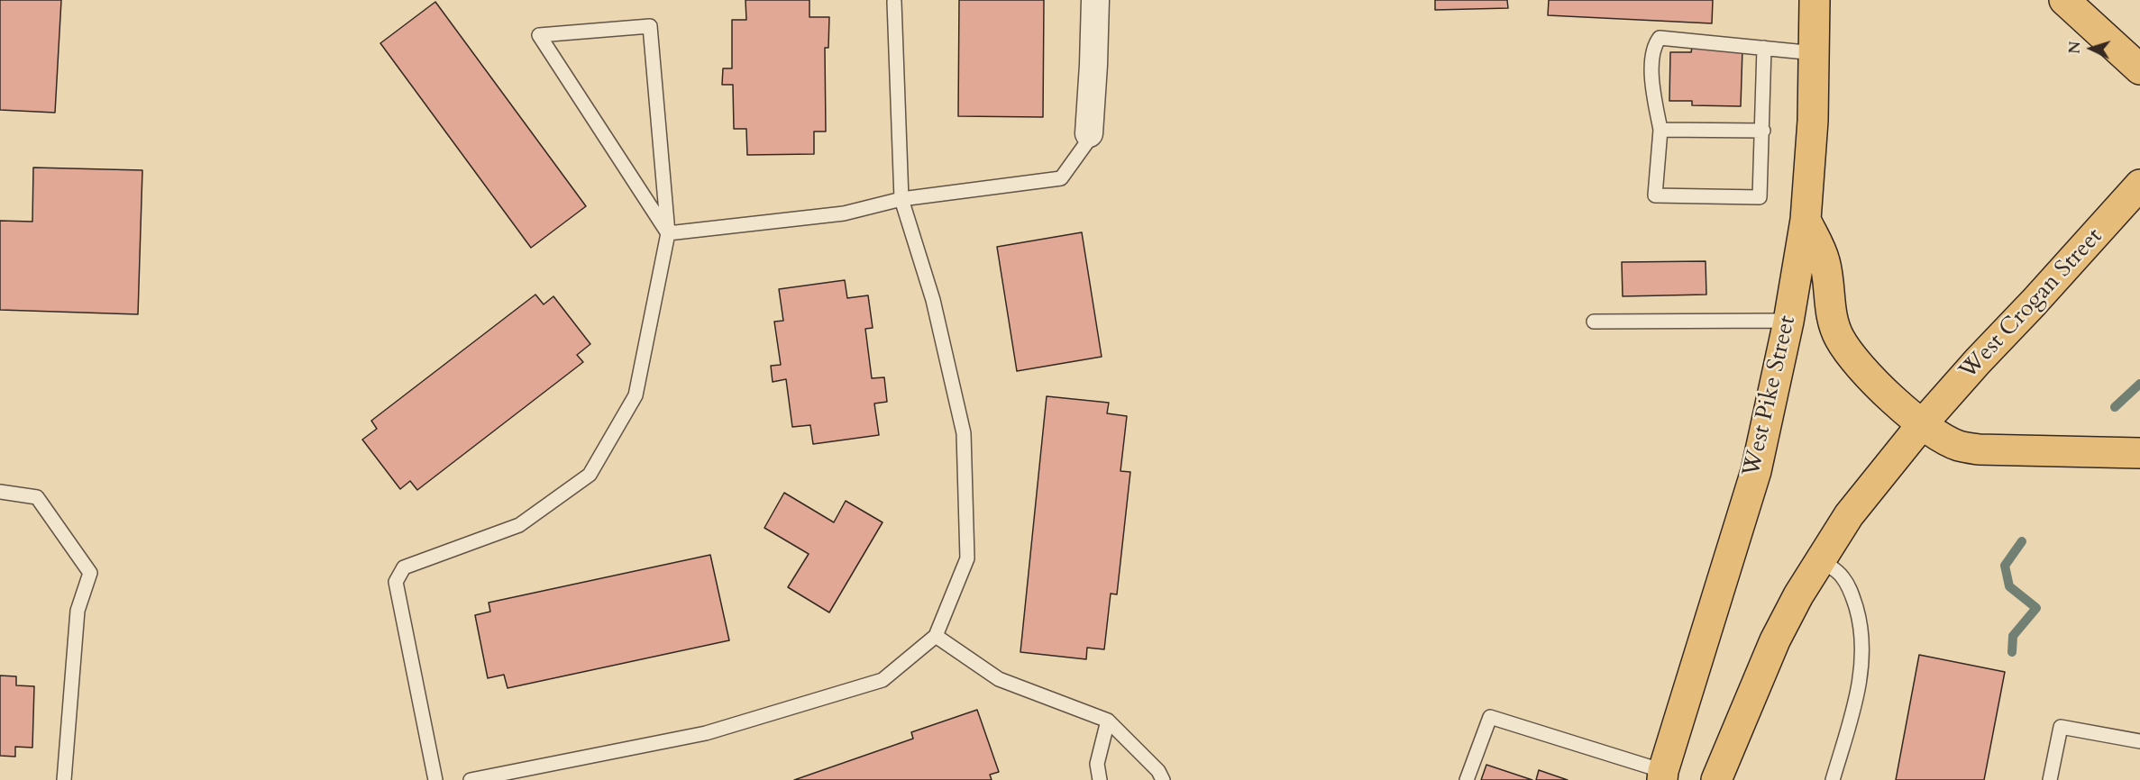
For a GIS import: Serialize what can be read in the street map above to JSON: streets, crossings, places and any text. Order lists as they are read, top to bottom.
{
  "streets": {
    "main road": ["West Crogan Street", "West Pike Street"]
  },
  "north": "left"
}
